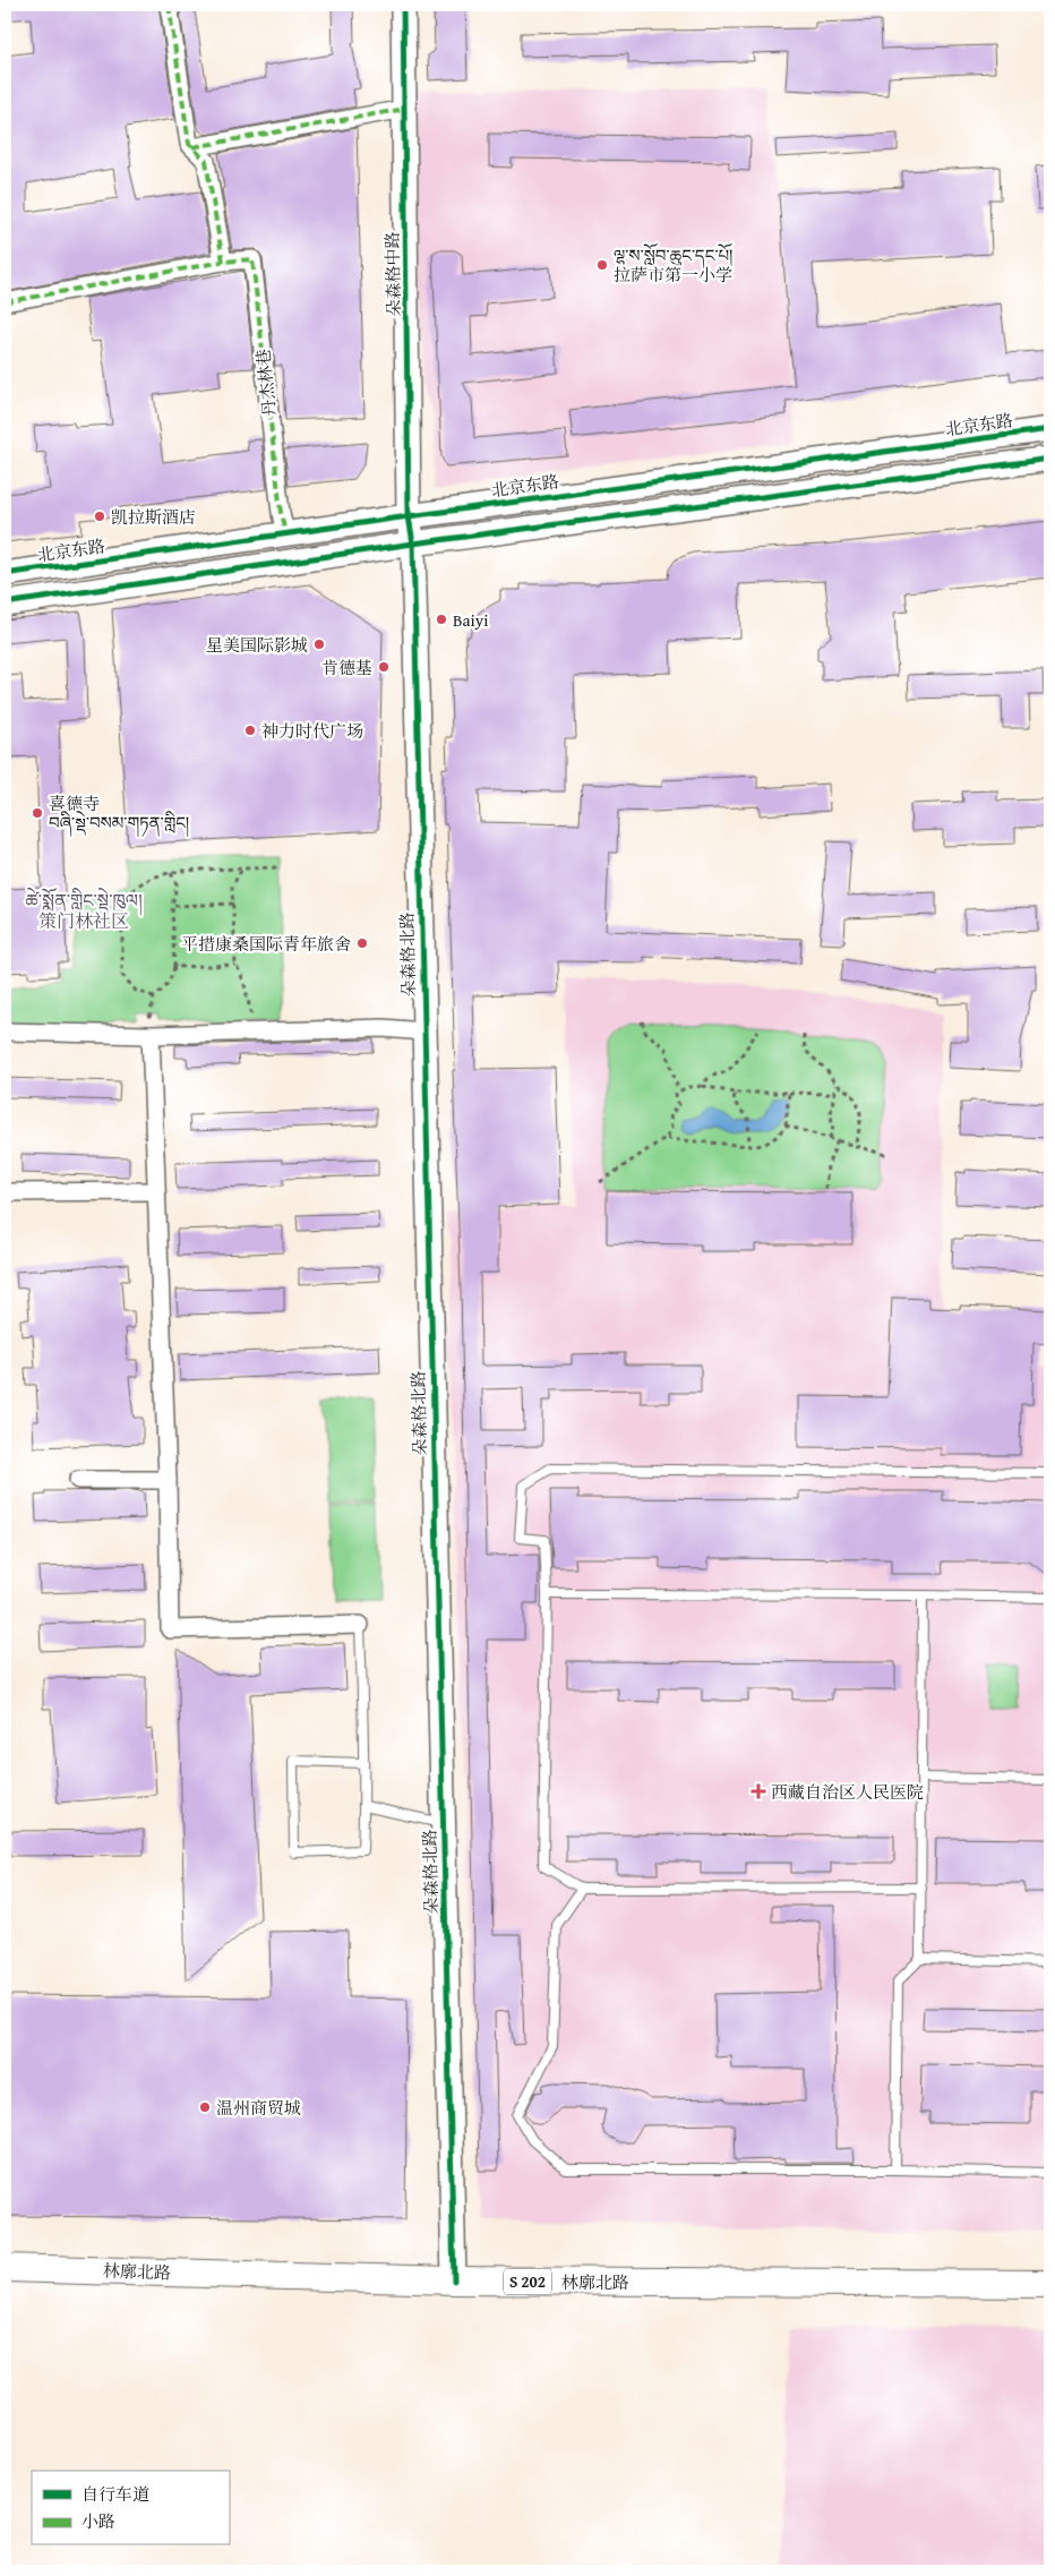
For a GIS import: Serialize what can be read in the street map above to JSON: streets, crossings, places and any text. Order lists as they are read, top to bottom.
{
  "streets": {
    "main road": ["林廓北路", "S 202"],
    "street": [
      "朵森格中路",
      "丹杰林巷",
      "北京东路",
      "朵森格北路"
    ]
  },
  "crossings": [
    ["朵森格中路", "北京东路"],
    ["朵森格中路", "朵森格北路"],
    ["丹杰林巷", "北京东路"],
    ["朵森格北路", "林廓北路"]
  ],
  "districts": ["ཚེ་སྨོན་གླིང་སྡེ་ཁུལ། 策门林社区"],
  "places": {
    "other": [
      "ལྷ་ས་སློབ་ཆུང་དང་པོ། 拉萨市第一小学",
      "凯拉斯酒店",
      "Baiyi",
      "星美国际影城",
      "肯德基",
      "神力时代广场",
      "喜德寺 བཞི་སྡེ་བསམ་གཏན་གླིང།",
      "平措康桑国际青年旅舍",
      "温州商贸城"
    ],
    "health": ["西藏自治区人民医院"]
  },
  "legend": ["自行车道", "小路"]
}
